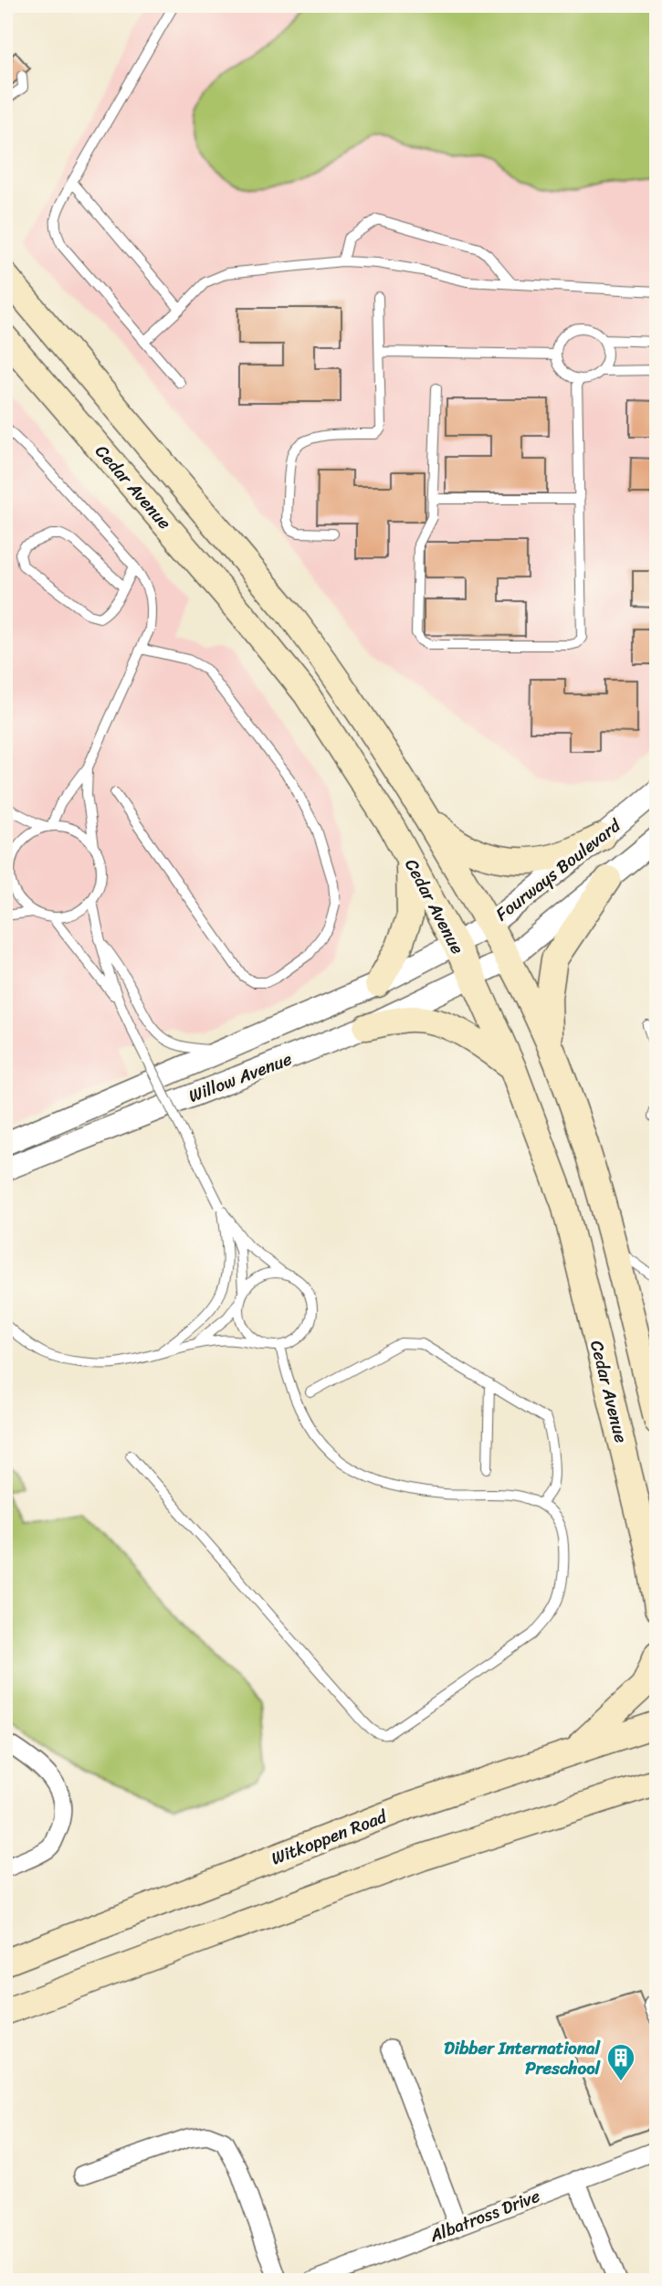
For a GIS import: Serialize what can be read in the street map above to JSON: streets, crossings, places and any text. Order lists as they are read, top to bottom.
{
  "streets": {
    "main road": ["Cedar Avenue", "Witkoppen Road"],
    "street": ["Fourways Boulevard", "Willow Avenue", "Albatross Drive"]
  },
  "crossings": [
    ["Cedar Avenue", "Fourways Boulevard"],
    ["Cedar Avenue", "Willow Avenue"],
    ["Fourways Boulevard", "Willow Avenue"]
  ],
  "places": {
    "building": ["Dibber International Preschool"]
  }
}
